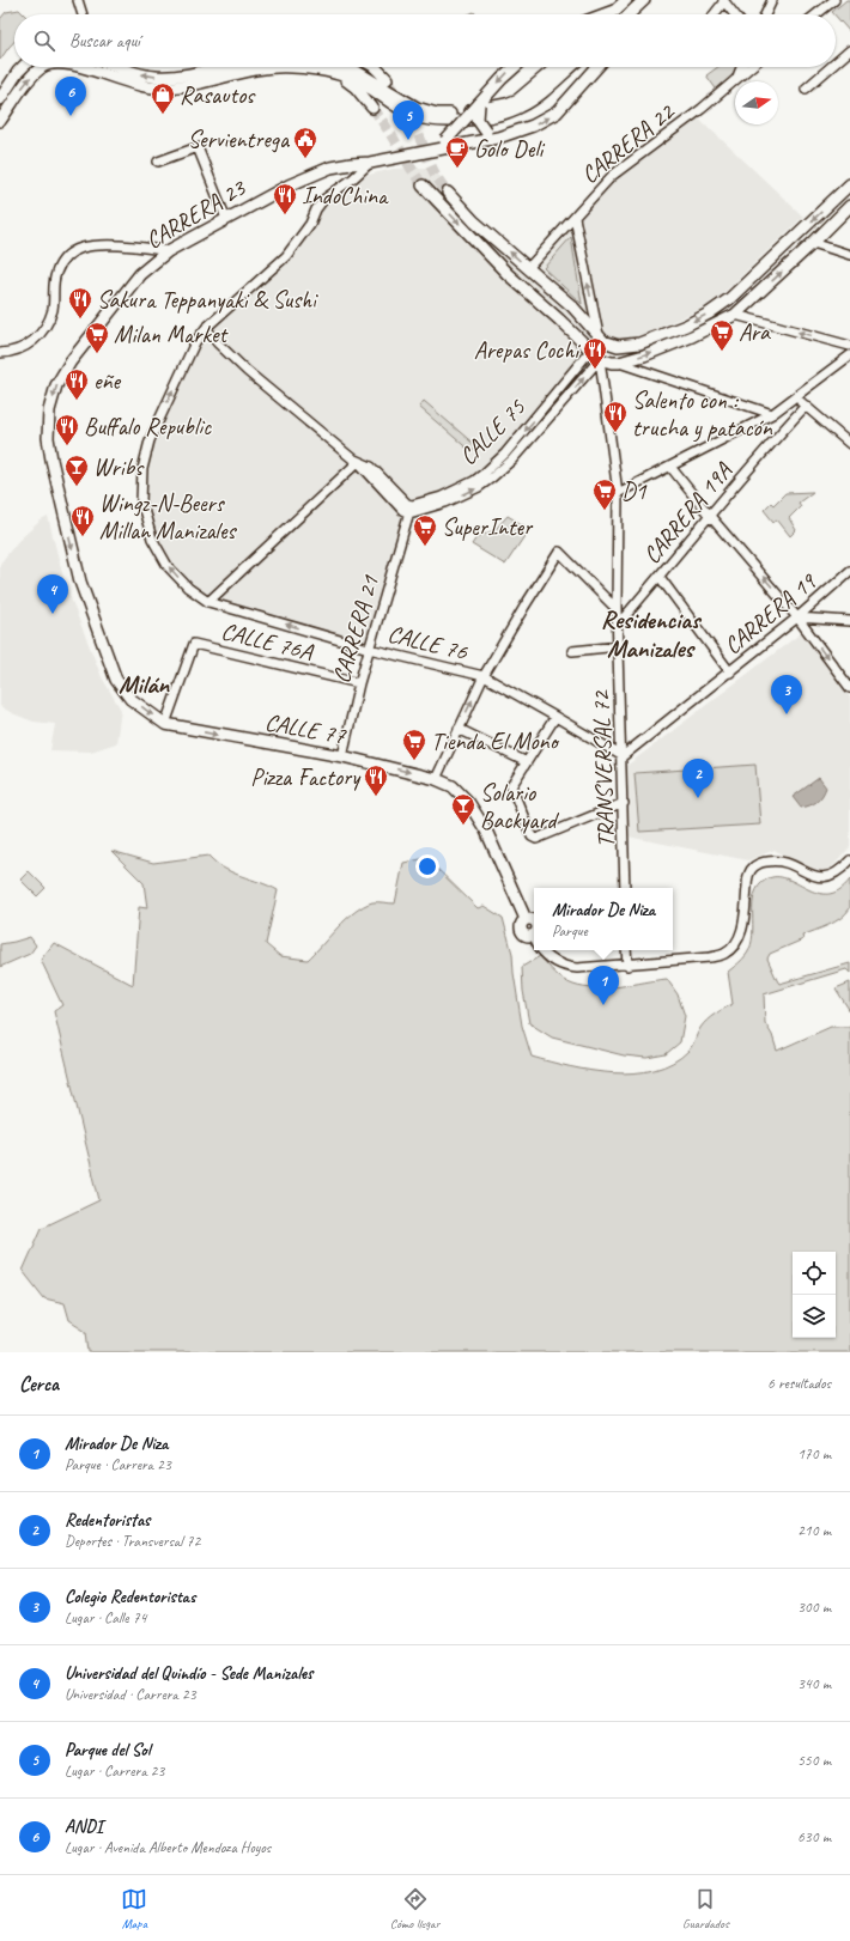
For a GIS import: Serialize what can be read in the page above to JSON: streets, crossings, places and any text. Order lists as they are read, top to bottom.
{
  "streets": {
    "main road": ["CARRERA 23", "CALLE 77"],
    "street": [
      "CARRERA 22",
      "CALLE 75",
      "CARRERA 19A",
      "CARRERA 19",
      "CARRERA 21",
      "CALLE 76A",
      "CALLE 76",
      "TRANSVERSAL 72"
    ]
  },
  "crossings": [
    ["CARRERA 23", "CALLE 76A"],
    ["CARRERA 23", "CALLE 76"],
    ["CARRERA 23", "CALLE 77"],
    ["CALLE 75", "CARRERA 21"],
    ["CARRERA 19A", "TRANSVERSAL 72"],
    ["CARRERA 19", "CALLE 76"],
    ["CARRERA 19", "TRANSVERSAL 72"],
    ["CARRERA 21", "CALLE 76A"],
    ["CARRERA 21", "CALLE 76"],
    ["CARRERA 21", "CALLE 77"],
    ["CALLE 76A", "CALLE 77"],
    ["CALLE 76", "TRANSVERSAL 72"]
  ],
  "one_way": ["CALLE 77"],
  "districts": ["Residencias Manizales", "Milán"],
  "places": {
    "shop": ["Rasautos"],
    "public building": ["Servientrega"],
    "cafe": ["Golo Deli"],
    "restaurant": [
      "IndoChina",
      "Sakura Teppanyaki & Sushi",
      "Arepas Cochi",
      "eñe",
      "Salento con : trucha y patacón",
      "Buffalo Republic",
      "Wingz-N-Beers Millan Manizales",
      "Pizza Factory"
    ],
    "supermarket": [
      "Ara",
      "Milan Market",
      "D1",
      "SuperInter",
      "Tienda El Mono"
    ],
    "bar": ["Wribs", "Solario Backyard"]
  },
  "north": "right",
  "page": {
    "search": "Buscar aquí",
    "pins": [
      "6",
      "5",
      "4",
      "3",
      "2",
      "1"
    ],
    "popup": ["Mirador De Niza", "Parque"],
    "heading": ["Cerca", "6 resultados"],
    "list": [
      {
        "mark": "1",
        "name": "Mirador De Niza",
        "note": "Parque · Carrera 23",
        "value": "170 m"
      },
      {
        "mark": "2",
        "name": "Redentoristas",
        "note": "Deportes · Transversal 72",
        "value": "210 m"
      },
      {
        "mark": "3",
        "name": "Colegio Redentoristas",
        "note": "Lugar · Calle 74",
        "value": "300 m"
      },
      {
        "mark": "4",
        "name": "Universidad del Quindío - Sede Manizales",
        "note": "Universidad · Carrera 23",
        "value": "340 m"
      },
      {
        "mark": "5",
        "name": "Parque del Sol",
        "note": "Lugar · Carrera 23",
        "value": "550 m"
      },
      {
        "mark": "6",
        "name": "ANDI",
        "note": "Lugar · Avenida Alberto Mendoza Hoyos",
        "value": "630 m"
      }
    ],
    "nav": ["Mapa", "Cómo llegar", "Guardados"]
  }
}
